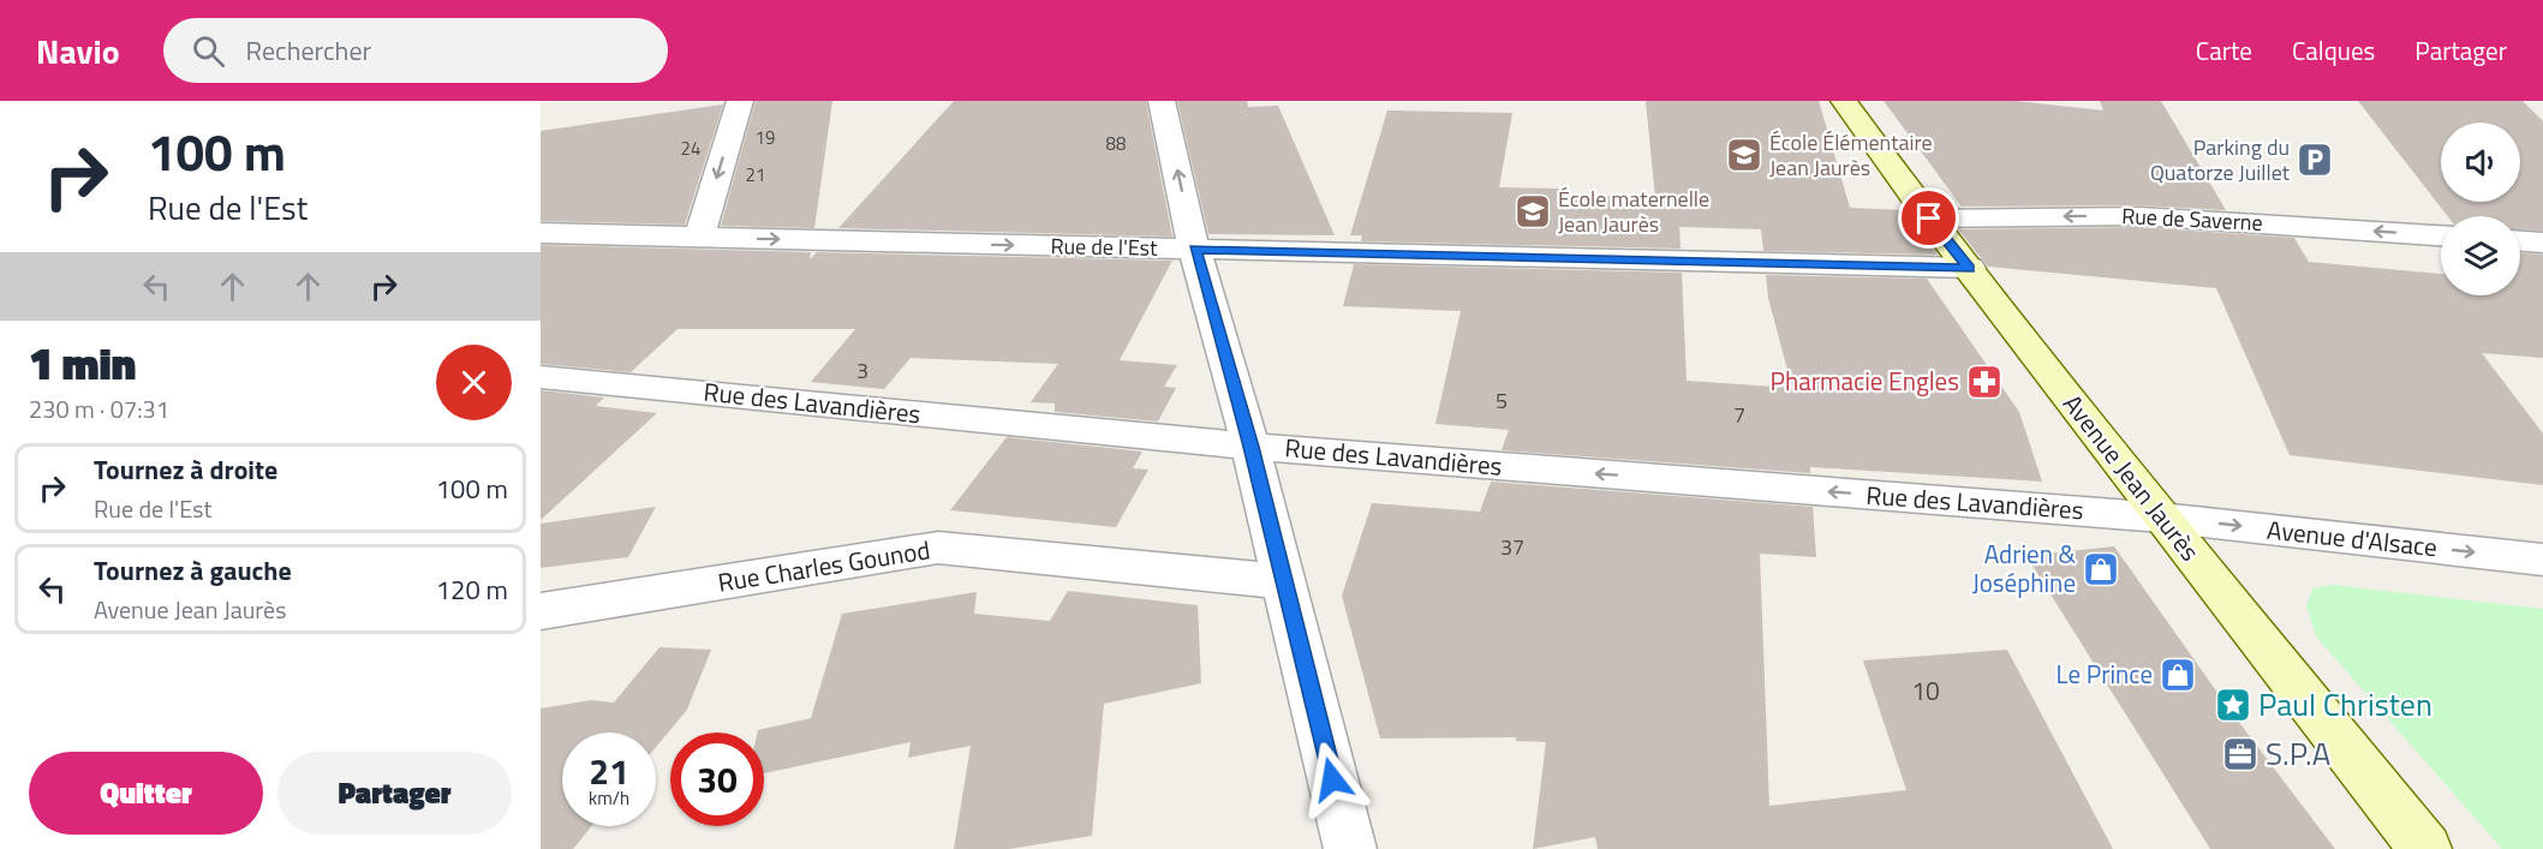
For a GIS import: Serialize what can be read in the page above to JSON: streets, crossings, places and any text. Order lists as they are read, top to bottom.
{
  "streets": {
    "main road": ["Avenue Jean Jaurès"],
    "street": [
      "Rue de Saverne",
      "Rue de l'Est",
      "Rue des Lavandières",
      "Avenue d'Alsace",
      "Rue Charles Gounod"
    ]
  },
  "crossings": [
    ["Rue de Saverne", "Avenue Jean Jaurès"],
    ["Rue de l'Est", "Avenue Jean Jaurès"],
    ["Rue des Lavandières", "Avenue Jean Jaurès"],
    ["Rue des Lavandières", "Avenue d'Alsace"],
    ["Avenue Jean Jaurès", "Avenue d'Alsace"]
  ],
  "one_way": ["Rue de Saverne", "Rue des Lavandières", "Avenue d'Alsace"],
  "places": {
    "school or university": ["École Élémentaire Jean Jaurès", "École maternelle Jean Jaurès"],
    "parking": ["Parking du Quatorze Juillet"],
    "pharmacy": ["Pharmacie Engles"],
    "shop": ["Adrien & Joséphine", "Le Prince"],
    "place": ["Paul Christen"],
    "office": ["S.P.A"]
  },
  "house_numbers": [
    "19",
    "88",
    "24",
    "21",
    "3",
    "5",
    "7",
    "37",
    "10"
  ],
  "page": {
    "header": "Navio",
    "search": "Rechercher",
    "nav": ["Carte", "Calques", "Partager"],
    "turn": ["100 m", "Rue de l'Est"],
    "heading": ["1 min", "230 m · 07:31"],
    "list": [
      {
        "name": "Tournez à droite",
        "note": "Rue de l'Est",
        "value": "100 m"
      },
      {
        "name": "Tournez à gauche",
        "note": "Avenue Jean Jaurès",
        "value": "120 m"
      }
    ],
    "speed": "21 km/h",
    "limit": "30",
    "buttons": ["Quitter", "Partager"]
  }
}
